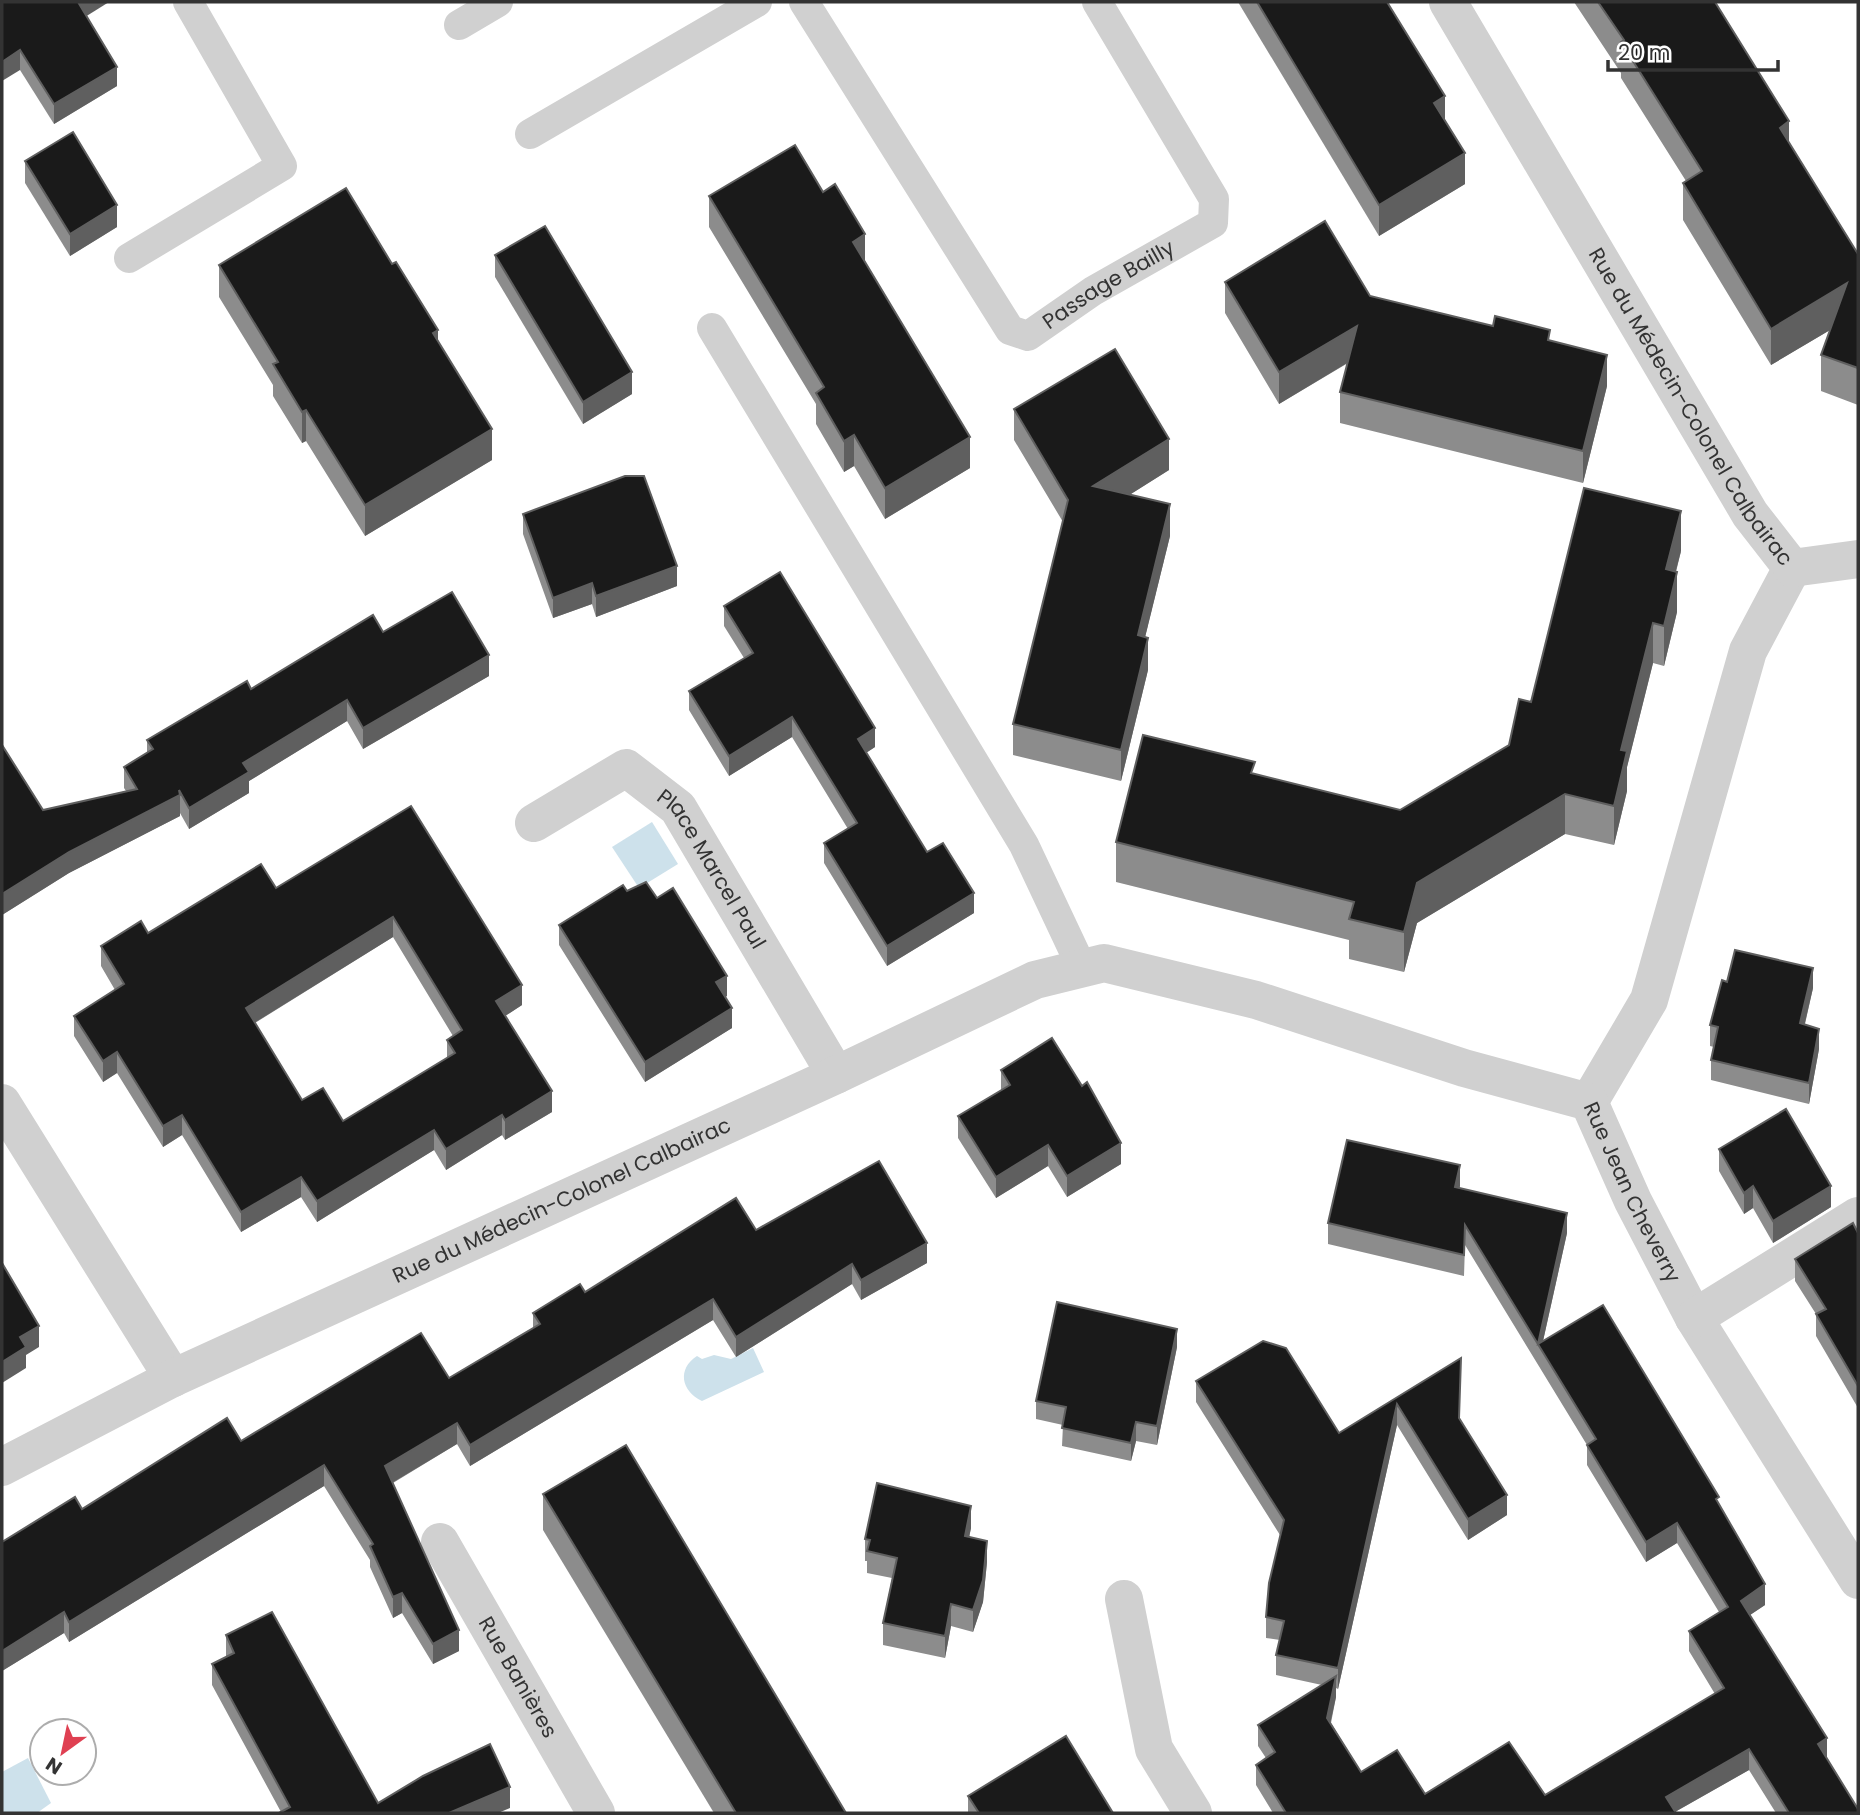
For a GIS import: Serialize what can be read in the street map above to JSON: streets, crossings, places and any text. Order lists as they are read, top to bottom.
{
  "streets": {
    "street": [
      "Rue du Médecin-Colonel Calbairac",
      "Place Marcel Paul",
      "Rue Jean Cheverry",
      "Rue Banières"
    ],
    "lane": ["Passage Bailly"]
  },
  "crossings": [
    ["Rue du Médecin-Colonel Calbairac", "Place Marcel Paul"],
    ["Rue du Médecin-Colonel Calbairac", "Rue Jean Cheverry"]
  ],
  "scale_bar": "20 m",
  "north": "bottom left"
}
